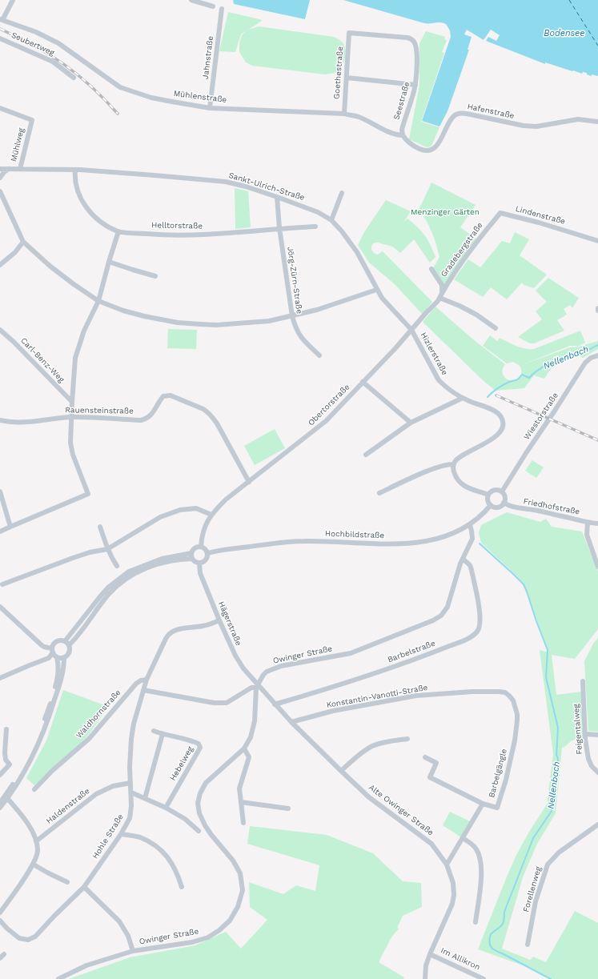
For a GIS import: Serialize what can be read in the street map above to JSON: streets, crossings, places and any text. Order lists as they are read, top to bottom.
{
  "streets": {
    "street": [
      "Seubertweg",
      "Jahnstraße",
      "Goethestraße",
      "Mühlenstraße",
      "Seestraße",
      "Hafenstraße",
      "Mühlweg",
      "Sankt-Ulrich-Straße",
      "Lindenstraße",
      "Helltorstraße",
      "Gradebergstraße",
      "Jörg-Zürn-Straße",
      "Hizlerstraße",
      "Carl-Benz-Weg",
      "Obertorstraße",
      "Rauensteinstraße",
      "Wiestorstraße",
      "Friedhofstraße",
      "Hochbildstraße",
      "Hägerstraße",
      "Barbelstraße",
      "Owinger Straße",
      "Konstantin-Vanotti-Straße",
      "Waldhornstraße",
      "Feigentalweg",
      "Hebelweg",
      "Barbelgängle",
      "Haldenstraße",
      "Alte Owinger Straße",
      "Hohle Straße",
      "Forellenweg",
      "Im Allikron"
    ]
  },
  "crossings": [
    ["Jahnstraße", "Mühlenstraße"],
    ["Goethestraße", "Mühlenstraße"],
    ["Goethestraße", "Seestraße"],
    ["Mühlenstraße", "Seestraße"],
    ["Mühlenstraße", "Hafenstraße"],
    ["Mühlweg", "Sankt-Ulrich-Straße"],
    ["Sankt-Ulrich-Straße", "Helltorstraße"],
    ["Sankt-Ulrich-Straße", "Gradebergstraße"],
    ["Sankt-Ulrich-Straße", "Jörg-Zürn-Straße"],
    ["Sankt-Ulrich-Straße", "Hizlerstraße"],
    ["Sankt-Ulrich-Straße", "Obertorstraße"],
    ["Lindenstraße", "Gradebergstraße"],
    ["Helltorstraße", "Jörg-Zürn-Straße"],
    ["Gradebergstraße", "Hizlerstraße"],
    ["Gradebergstraße", "Obertorstraße"],
    ["Hizlerstraße", "Obertorstraße"],
    ["Obertorstraße", "Rauensteinstraße"],
    ["Obertorstraße", "Hochbildstraße"],
    ["Obertorstraße", "Hägerstraße"],
    ["Wiestorstraße", "Friedhofstraße"],
    ["Wiestorstraße", "Hochbildstraße"],
    ["Friedhofstraße", "Hochbildstraße"],
    ["Hochbildstraße", "Hägerstraße"],
    ["Hochbildstraße", "Owinger Straße"],
    ["Hägerstraße", "Owinger Straße"],
    ["Hägerstraße", "Alte Owinger Straße"],
    ["Hägerstraße", "Hohle Straße"],
    ["Barbelstraße", "Owinger Straße"],
    ["Barbelstraße", "Alte Owinger Straße"],
    ["Owinger Straße", "Alte Owinger Straße"],
    ["Konstantin-Vanotti-Straße", "Barbelgängle"],
    ["Konstantin-Vanotti-Straße", "Alte Owinger Straße"],
    ["Waldhornstraße", "Hohle Straße"],
    ["Barbelgängle", "Alte Owinger Straße"],
    ["Haldenstraße", "Hohle Straße"],
    ["Alte Owinger Straße", "Im Allikron"]
  ],
  "water": ["Bodensee", "Nellenbach"],
  "parks": ["Menzinger Gärten"]
}
